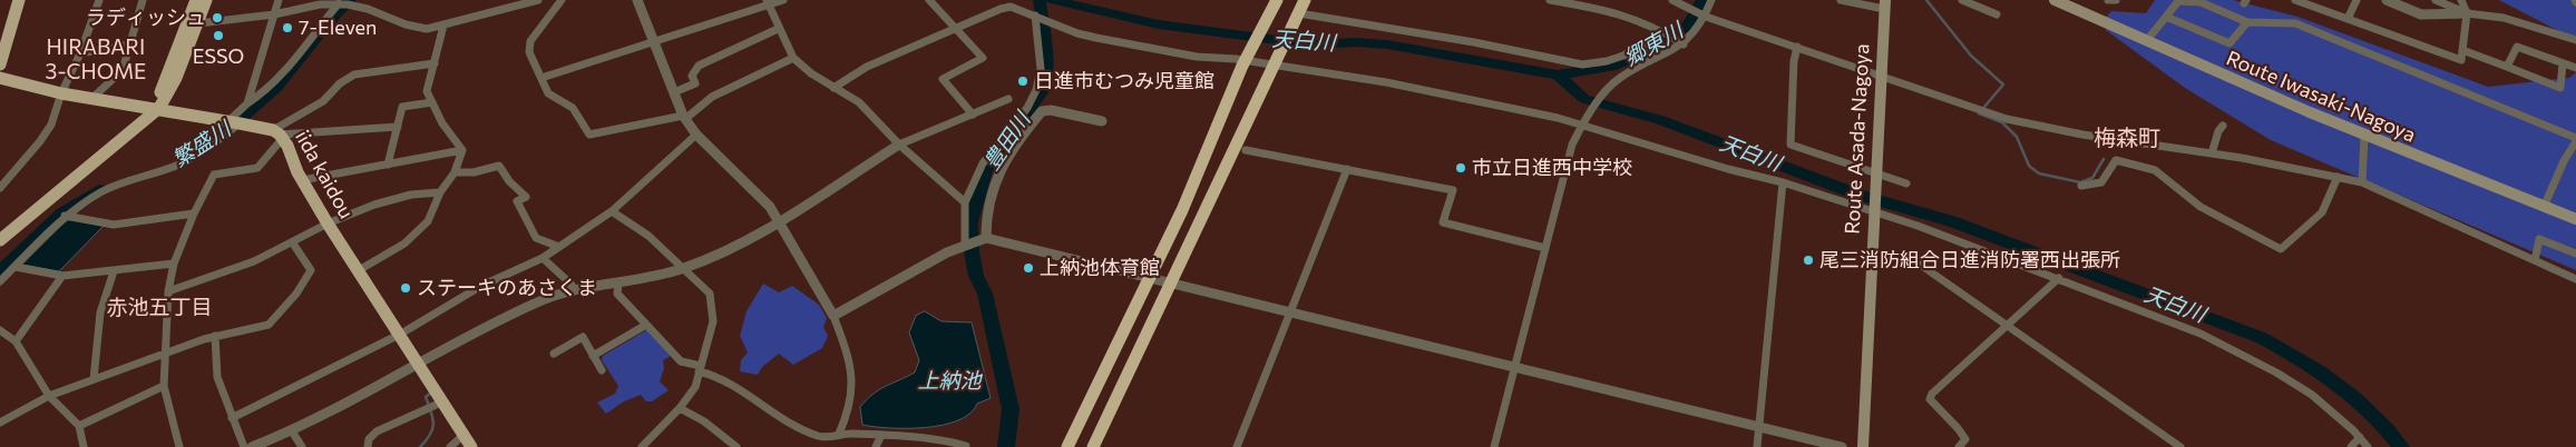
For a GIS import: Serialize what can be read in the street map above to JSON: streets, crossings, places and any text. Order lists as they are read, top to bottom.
{
  "streets": {
    "main road": ["Route Iwasaki-Nagoya", "Route Asada-Nagoya", "iida kaidou"]
  },
  "districts": ["HIRABARI 3-CHOME", "梅森町", "赤池五丁目"],
  "water": [
    "天白川",
    "郷東川",
    "豊田川",
    "繁盛川",
    "上納池"
  ],
  "places": [
    "ラディッシュ",
    "7-Eleven",
    "ESSO",
    "日進市むつみ児童館",
    "市立日進西中学校",
    "尾三消防組合日進消防署西出張所",
    "上納池体育館",
    "ステーキのあさくま"
  ]
}
